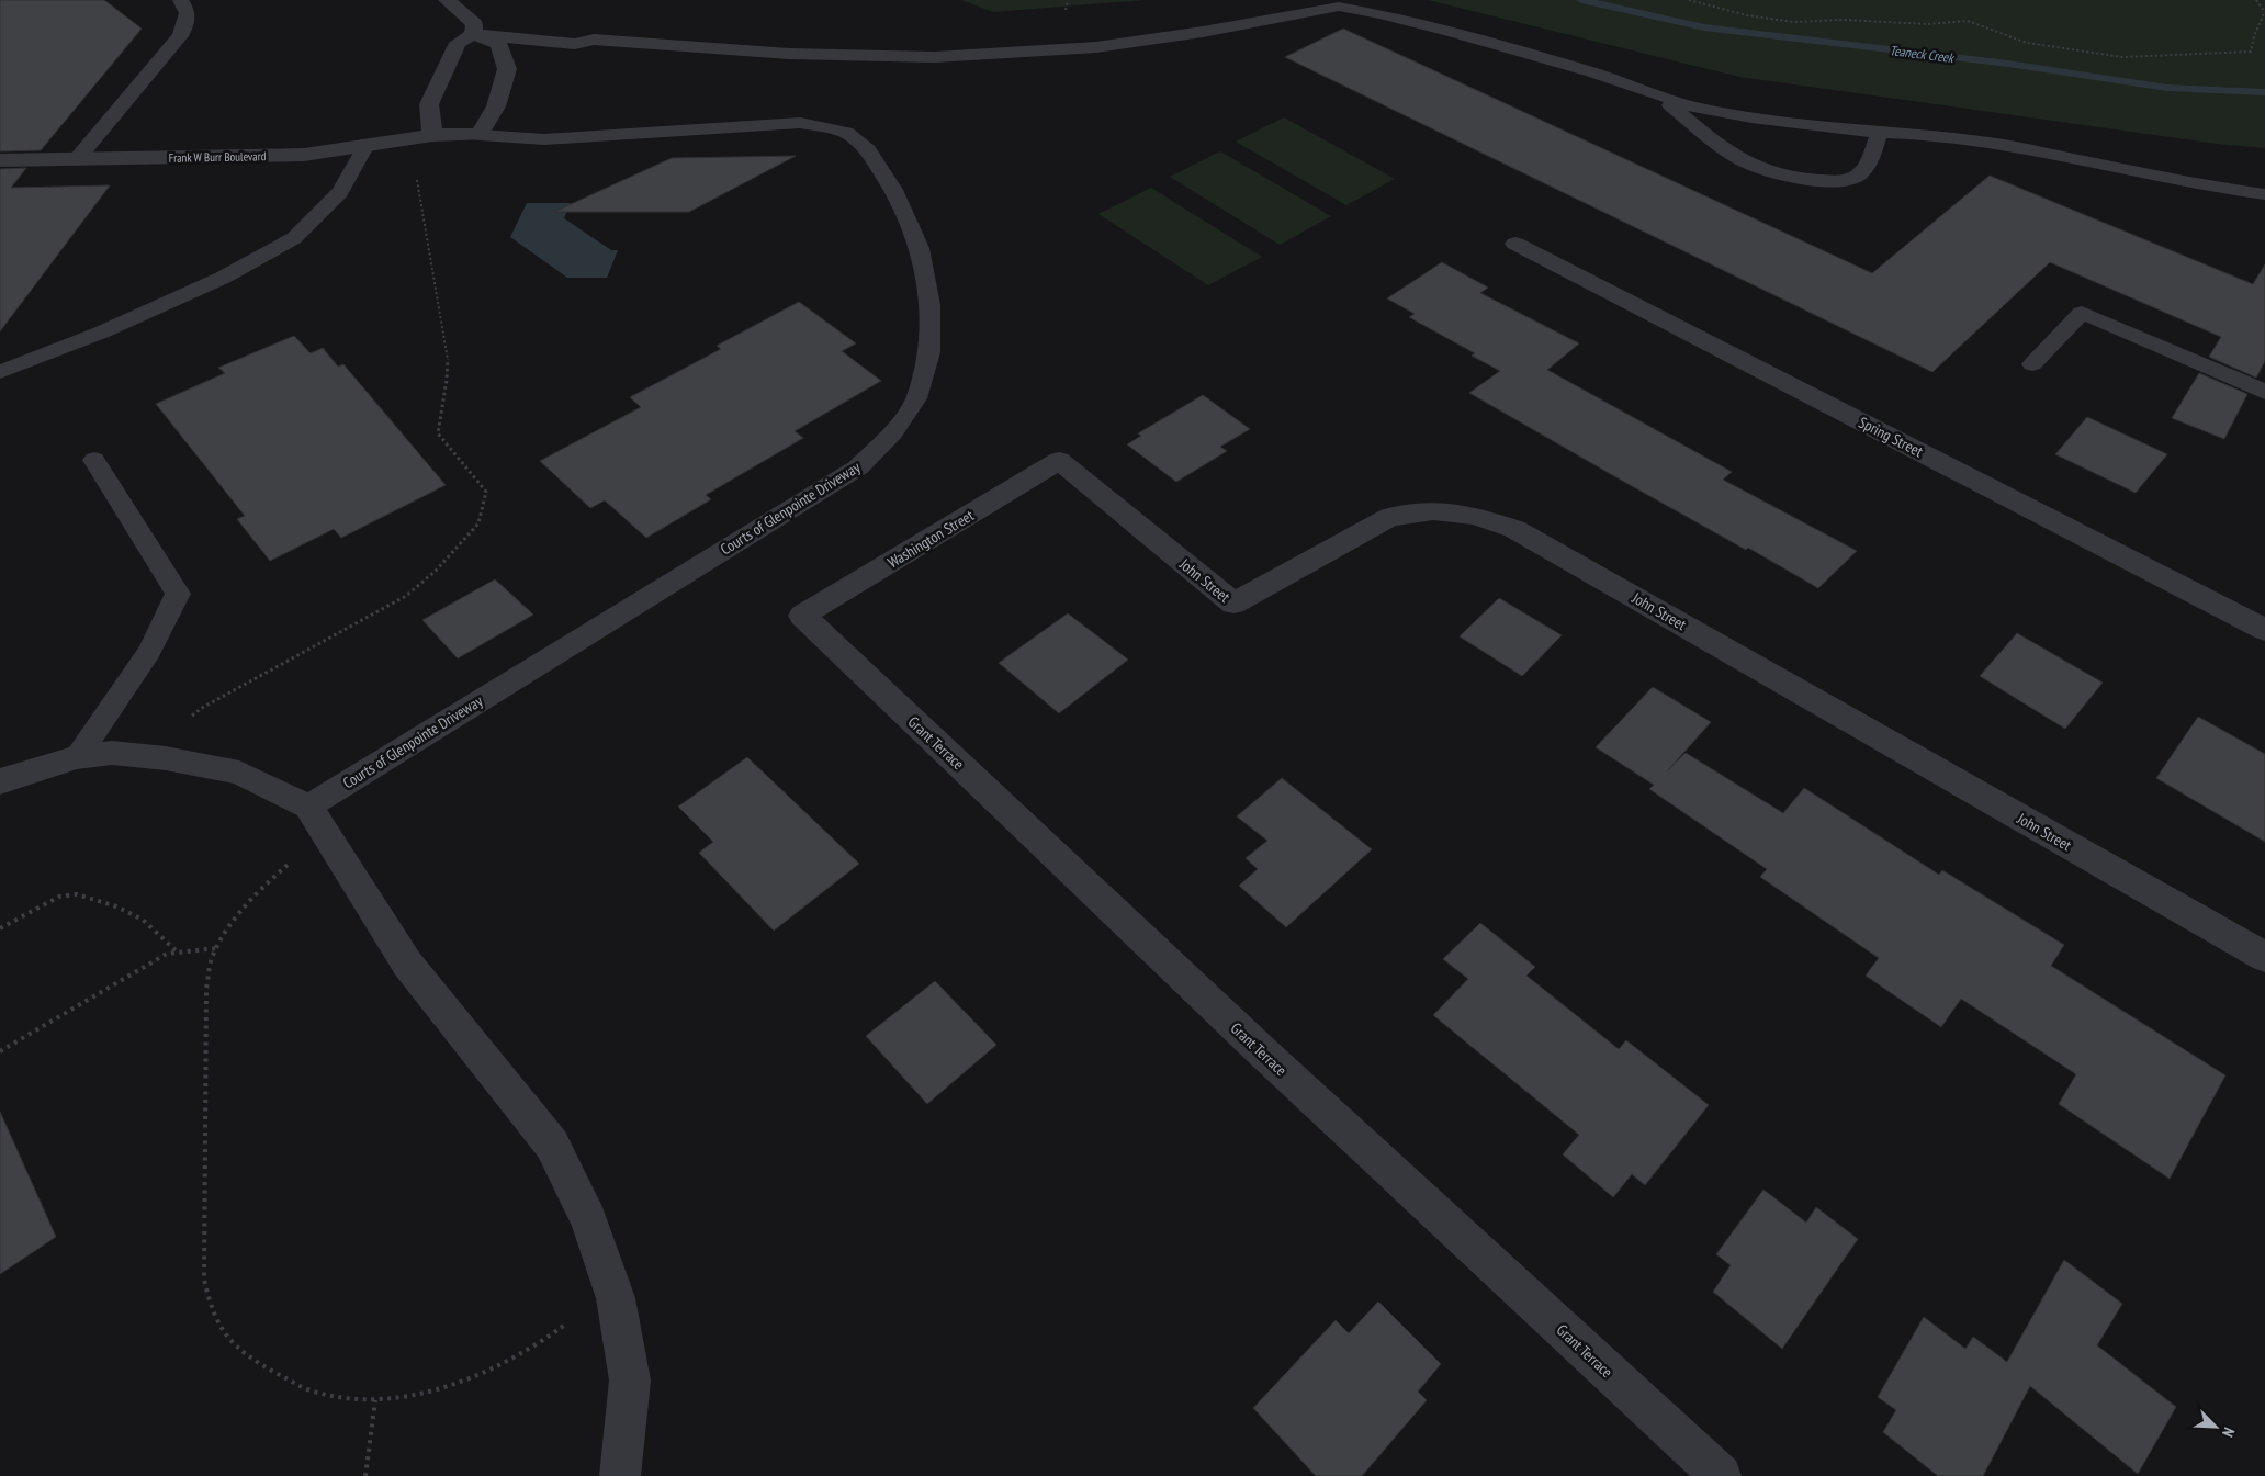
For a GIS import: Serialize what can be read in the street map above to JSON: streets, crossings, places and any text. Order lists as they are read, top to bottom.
{
  "streets": {
    "street": [
      "Frank W Burr Boulevard",
      "Spring Street",
      "Washington Street",
      "John Street",
      "Grant Terrace"
    ],
    "lane": ["Courts of Glenpointe Driveway"]
  },
  "crossings": [
    ["Frank W Burr Boulevard", "Courts of Glenpointe Driveway"],
    ["Washington Street", "John Street"],
    ["Washington Street", "Grant Terrace"]
  ],
  "water": ["Teaneck Creek"],
  "north": "bottom right"
}
